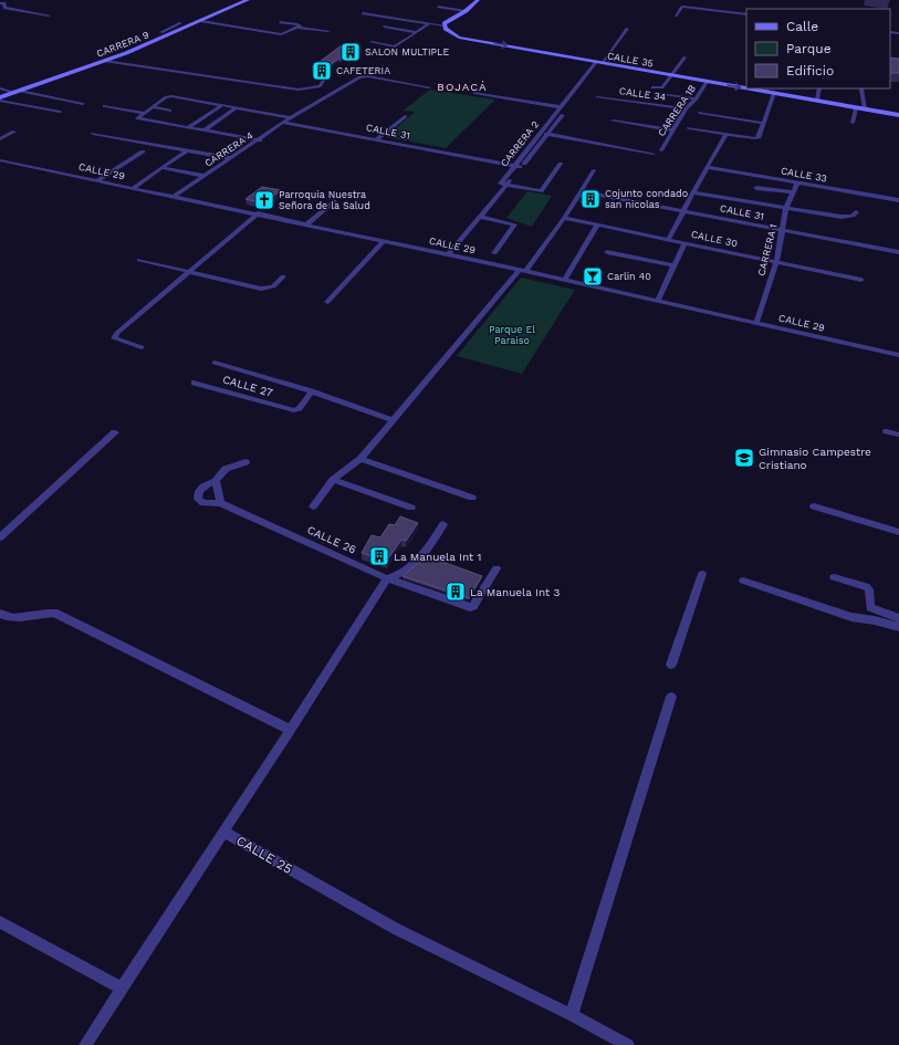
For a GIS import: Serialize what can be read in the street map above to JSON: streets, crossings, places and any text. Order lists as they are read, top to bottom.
{
  "streets": {
    "street": [
      "CARRERA 9",
      "CALLE 35",
      "CALLE 34",
      "CARRERA 1B",
      "CALLE 31",
      "CARRERA 2",
      "CARRERA 4",
      "CALLE 29",
      "CALLE 33",
      "CALLE 30",
      "CARRERA 1",
      "CALLE 27",
      "CALLE 26",
      "CALLE 25"
    ]
  },
  "crossings": [
    ["CALLE 35", "CARRERA 1B"],
    ["CALLE 35", "CARRERA 2"],
    ["CALLE 34", "CARRERA 1B"],
    ["CALLE 31", "CARRERA 2"],
    ["CALLE 31", "CARRERA 4"],
    ["CALLE 31", "CARRERA 1"],
    ["CARRERA 2", "CALLE 29"],
    ["CARRERA 4", "CALLE 29"],
    ["CALLE 29", "CARRERA 1"],
    ["CALLE 33", "CARRERA 1"],
    ["CALLE 30", "CARRERA 1"],
    ["CALLE 26", "CALLE 25"]
  ],
  "districts": ["BOJACÁ"],
  "parks": ["Parque El Paraiso"],
  "places": {
    "building": [
      "SALON MULTIPLE",
      "CAFETERIA",
      "Cojunto condado san nicolas",
      "La Manuela Int 1",
      "La Manuela Int 3"
    ],
    "church": ["Parroquia Nuestra Señora de la Salud"],
    "bar": ["Carlin 40"],
    "school or university": ["Gimnasio Campestre Cristiano"]
  },
  "legend": ["Calle", "Parque", "Edificio"]
}
